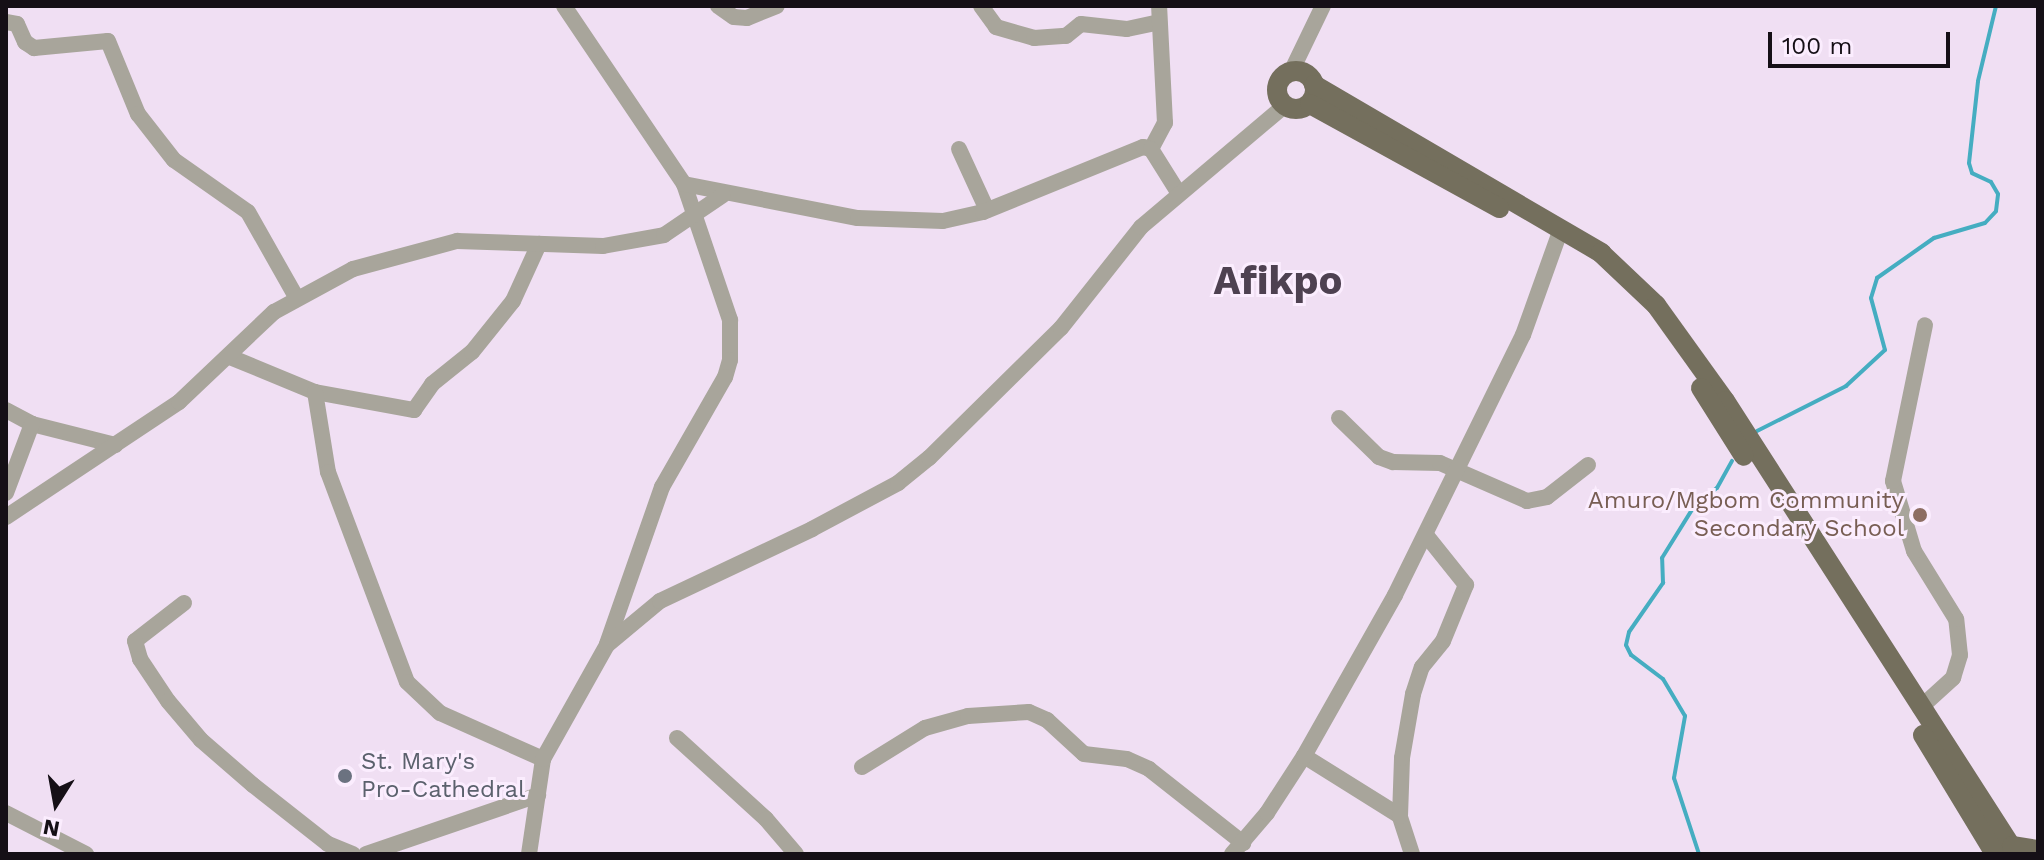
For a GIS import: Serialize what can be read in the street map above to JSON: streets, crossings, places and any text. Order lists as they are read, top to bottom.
{
  "districts": ["Afikpo"],
  "places": ["Amuro/Mgbom Community Secondary School", "St. Mary's Pro-Cathedral"],
  "scale_bar": "100 m",
  "north": "bottom"
}
